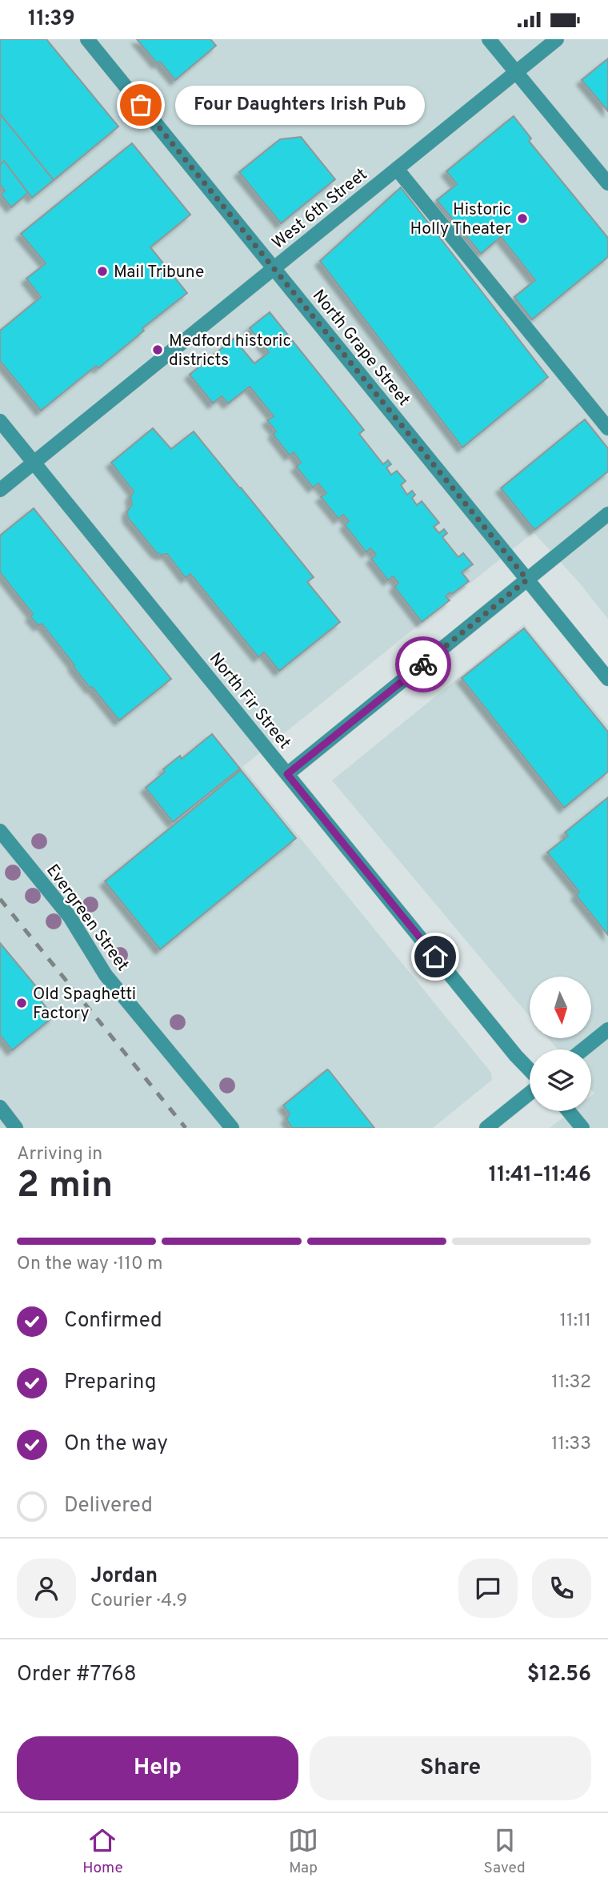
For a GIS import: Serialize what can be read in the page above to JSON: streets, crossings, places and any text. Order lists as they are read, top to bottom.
{
  "streets": {
    "street": [
      "West 6th Street",
      "North Grape Street",
      "North Fir Street",
      "Evergreen Street"
    ]
  },
  "crossings": [
    ["West 6th Street", "North Grape Street"],
    ["West 6th Street", "North Fir Street"]
  ],
  "places": [
    "Four Daughters Irish Pub",
    "Historic Holly Theater",
    "Mail Tribune",
    "Medford historic districts",
    "Old Spaghetti Factory"
  ],
  "north": "bottom",
  "page": {
    "status": "11:39",
    "bubble": "Four Daughters Irish Pub",
    "heading": ["2 min", "Arriving in", "11:41–11:46"],
    "panel": [
      "Jordan",
      "Courier · 4.9",
      "Order #7768",
      "$12.56"
    ],
    "bar": "On the way · 110 m",
    "list": [
      ["Confirmed", "11:11"],
      ["Preparing", "11:32"],
      ["On the way", "11:33"],
      "Delivered"
    ],
    "buttons": ["Help", "Share"],
    "tabs": ["Home", "Map", "Saved"]
  }
}
